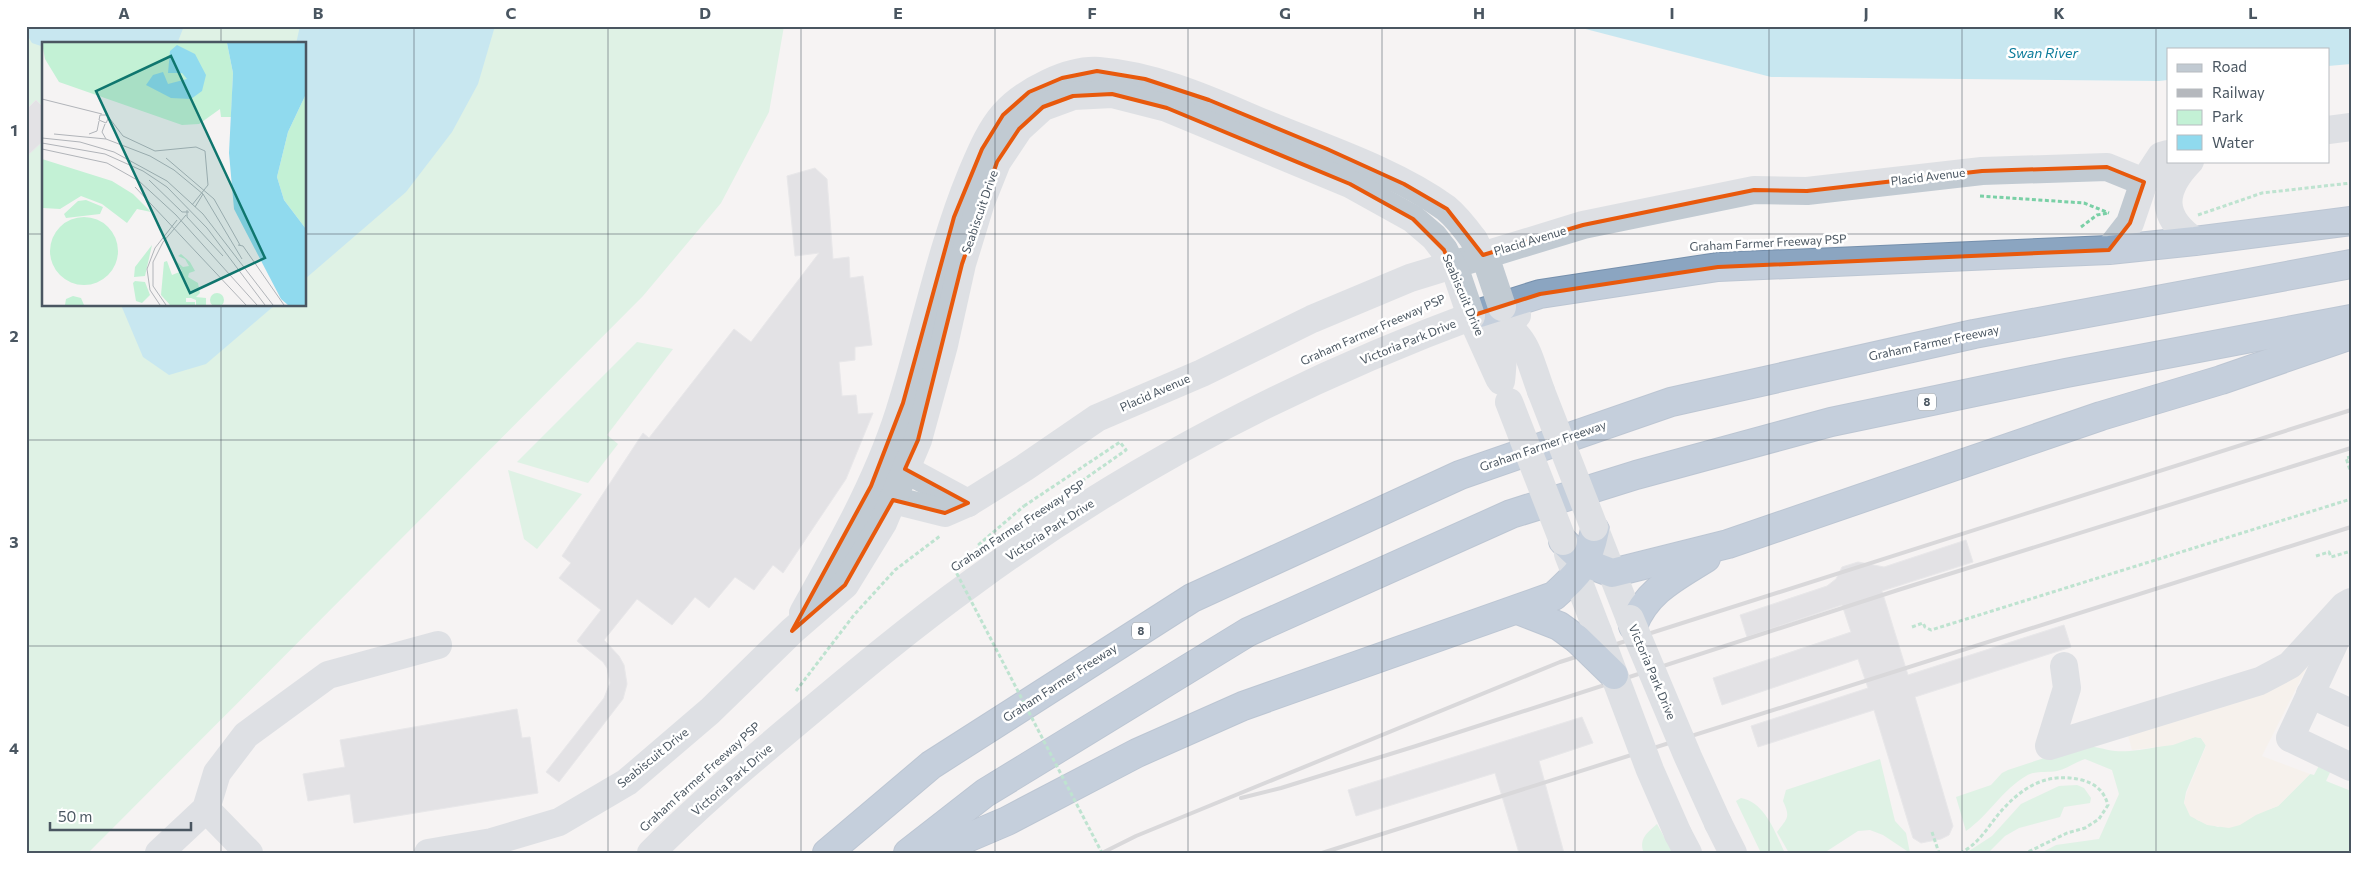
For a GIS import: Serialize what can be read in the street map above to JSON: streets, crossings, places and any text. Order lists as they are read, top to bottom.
{
  "streets": {
    "highway": ["Graham Farmer Freeway", "8"],
    "street": ["Placid Avenue", "Seabiscuit Drive", "Victoria Park Drive"],
    "path": ["Graham Farmer Freeway PSP"]
  },
  "crossings": [
    ["Placid Avenue", "Seabiscuit Drive"],
    ["Seabiscuit Drive", "Victoria Park Drive"]
  ],
  "water": ["Swan River"],
  "legend": [
    "Road",
    "Railway",
    "Park",
    "Water"
  ],
  "scale_bar": "50 m",
  "grid": {
    "columns": [
      "A",
      "B",
      "C",
      "D",
      "E",
      "F",
      "G",
      "H",
      "I",
      "J",
      "K",
      "L"
    ],
    "rows": [
      "1",
      "2",
      "3",
      "4"
    ]
  }
}
